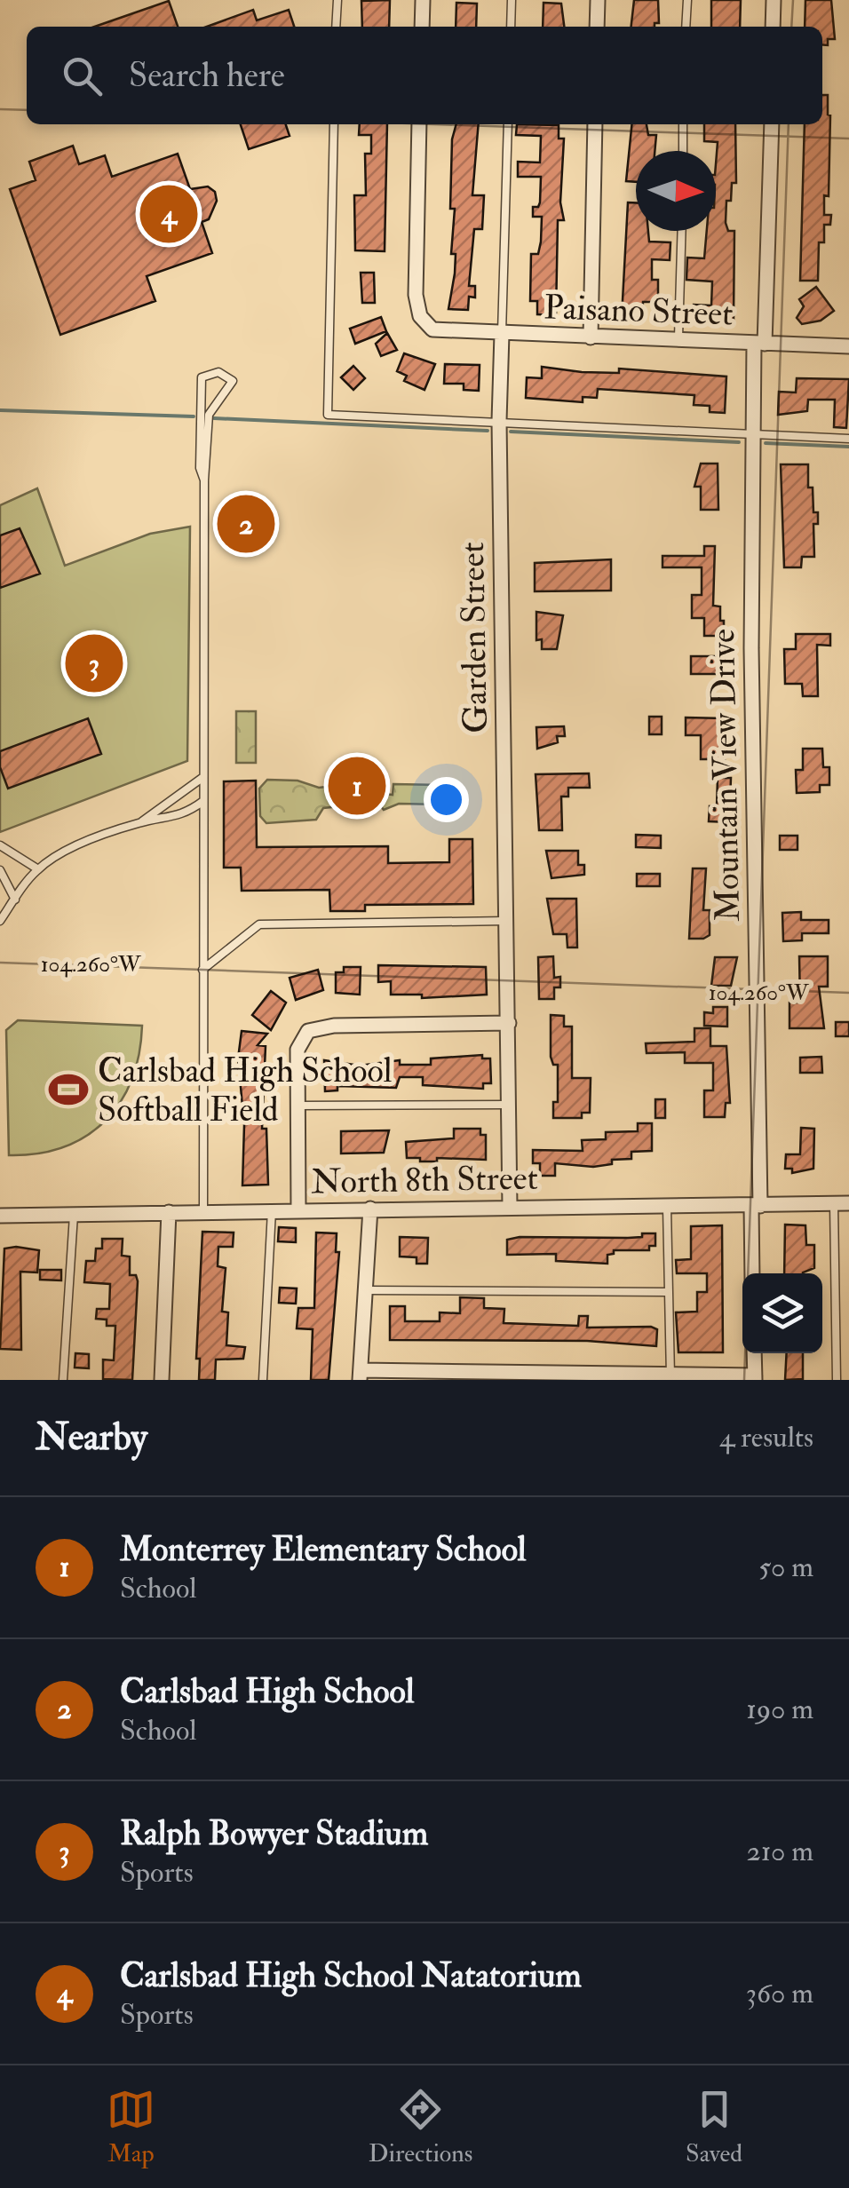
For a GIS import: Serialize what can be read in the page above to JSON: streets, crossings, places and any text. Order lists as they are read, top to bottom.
{
  "streets": {
    "street": [
      "Paisano Street",
      "Garden Street",
      "Mountain View Drive",
      "North 8th Street"
    ]
  },
  "crossings": [
    ["Paisano Street", "Garden Street"],
    ["Paisano Street", "Mountain View Drive"],
    ["Garden Street", "North 8th Street"],
    ["Mountain View Drive", "North 8th Street"]
  ],
  "places": {
    "sports": ["Carlsbad High School Softball Field"]
  },
  "north": "right",
  "page": {
    "search": "Search here",
    "pins": [
      "4",
      "2",
      "3",
      "1"
    ],
    "heading": ["Nearby", "4 results"],
    "list": [
      {
        "mark": "1",
        "name": "Monterrey Elementary School",
        "note": "School",
        "value": "50 m"
      },
      {
        "mark": "2",
        "name": "Carlsbad High School",
        "note": "School",
        "value": "190 m"
      },
      {
        "mark": "3",
        "name": "Ralph Bowyer Stadium",
        "note": "Sports",
        "value": "210 m"
      },
      {
        "mark": "4",
        "name": "Carlsbad High School Natatorium",
        "note": "Sports",
        "value": "360 m"
      }
    ],
    "nav": ["Map", "Directions", "Saved"]
  },
  "coordinates": ["104.260°W"]
}
